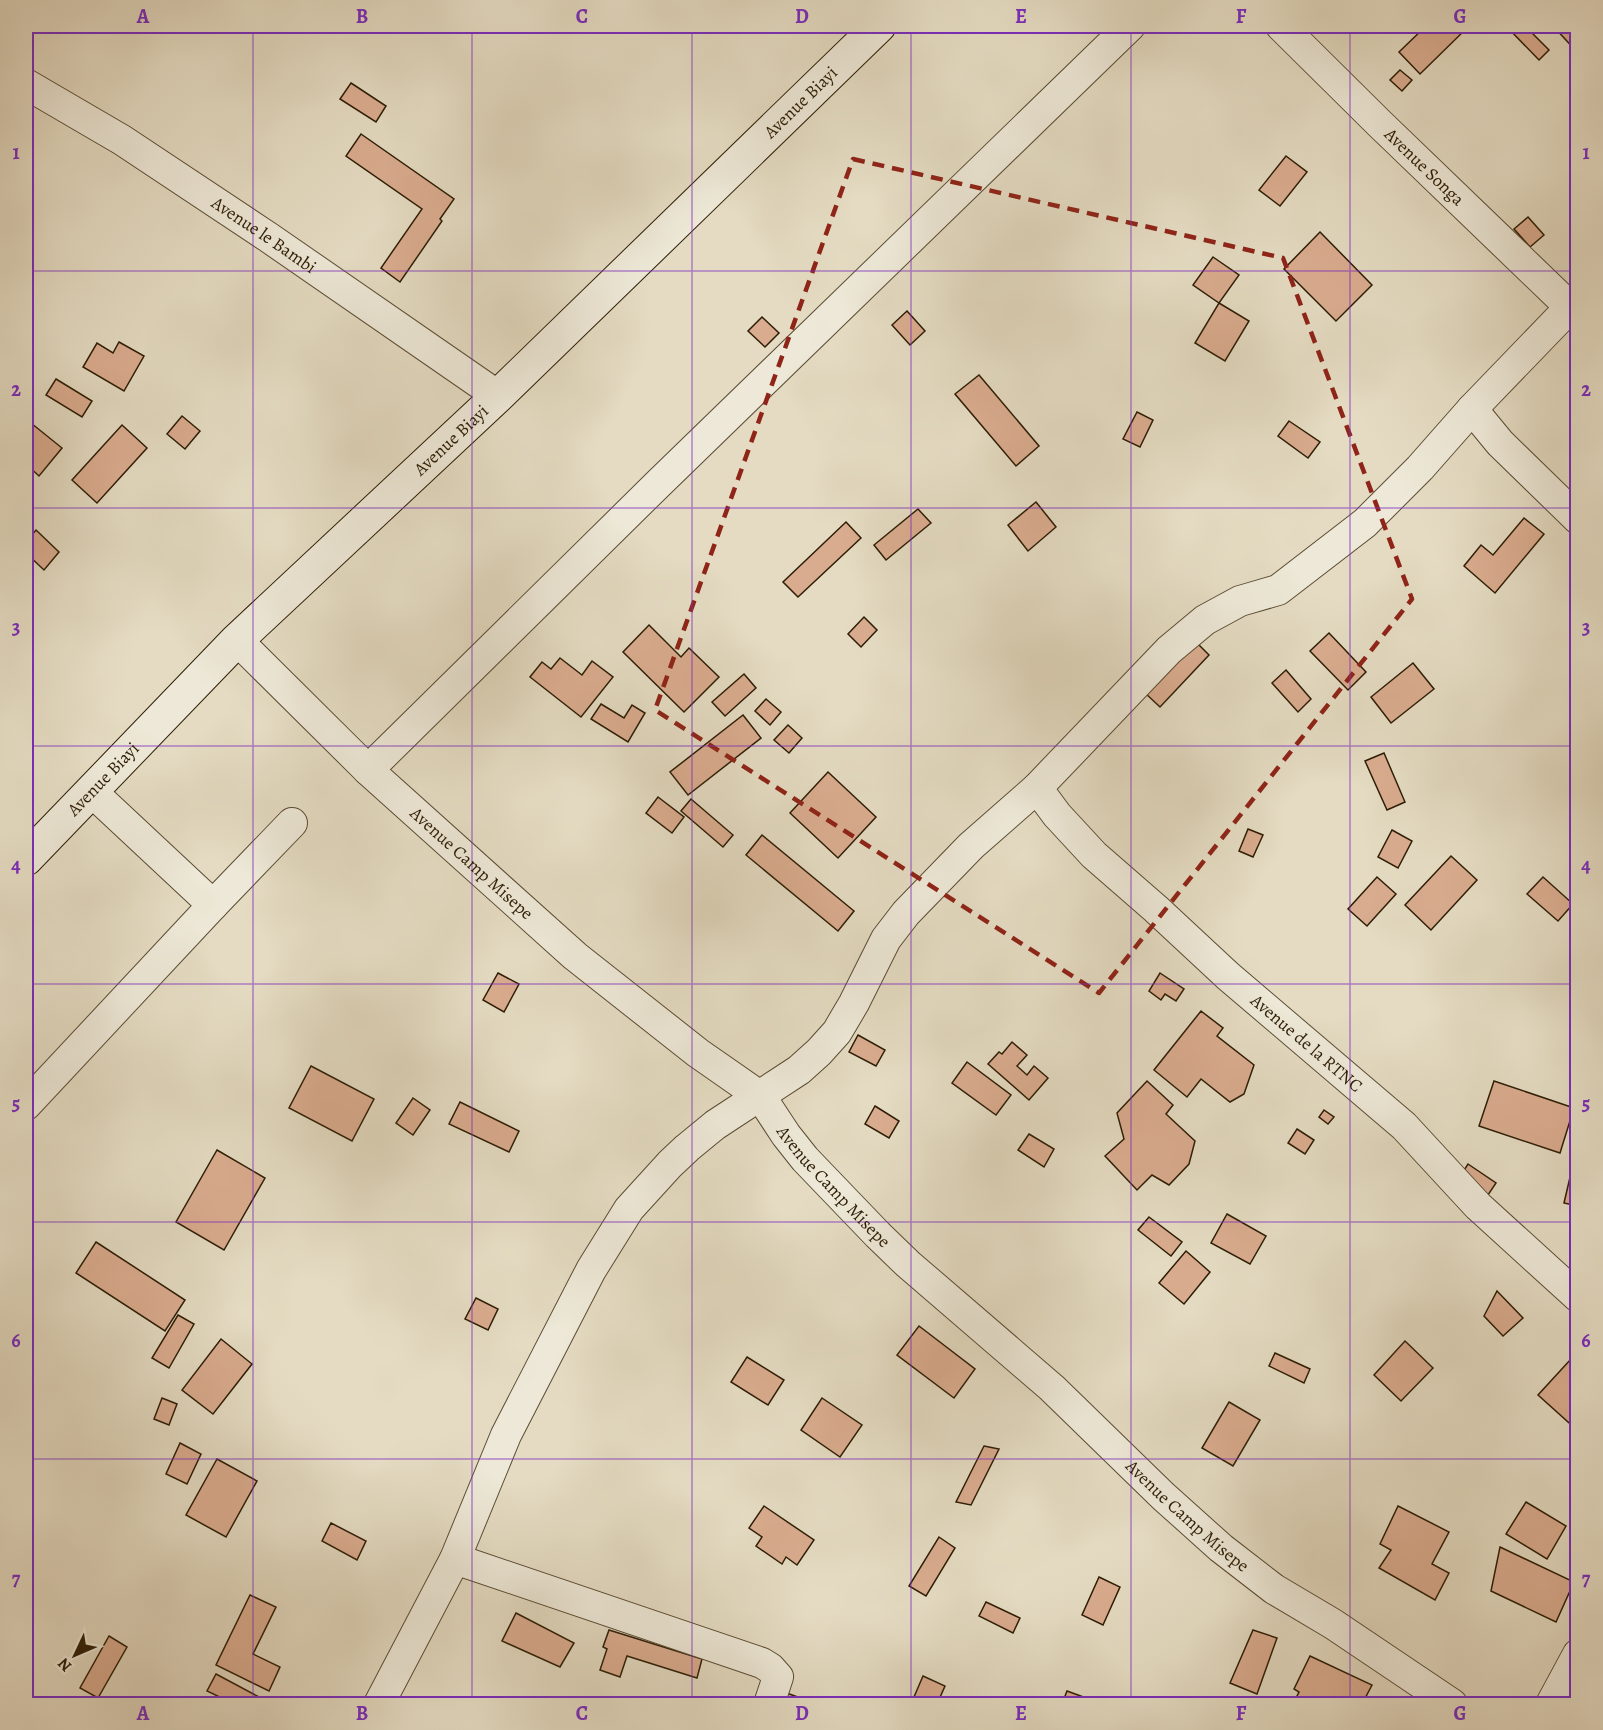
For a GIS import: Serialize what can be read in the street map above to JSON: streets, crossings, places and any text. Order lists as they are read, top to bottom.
{
  "streets": {
    "street": [
      "Avenue Biayi",
      "Avenue Songa",
      "Avenue le Bambi",
      "Avenue Camp Misepe",
      "Avenue de la RTNC"
    ]
  },
  "crossings": [
    ["Avenue Biayi", "Avenue le Bambi"],
    ["Avenue Biayi", "Avenue Camp Misepe"]
  ],
  "north": "bottom left",
  "grid": {
    "columns": [
      "A",
      "B",
      "C",
      "D",
      "E",
      "F",
      "G"
    ],
    "rows": [
      "1",
      "2",
      "3",
      "4",
      "5",
      "6",
      "7"
    ]
  }
}
